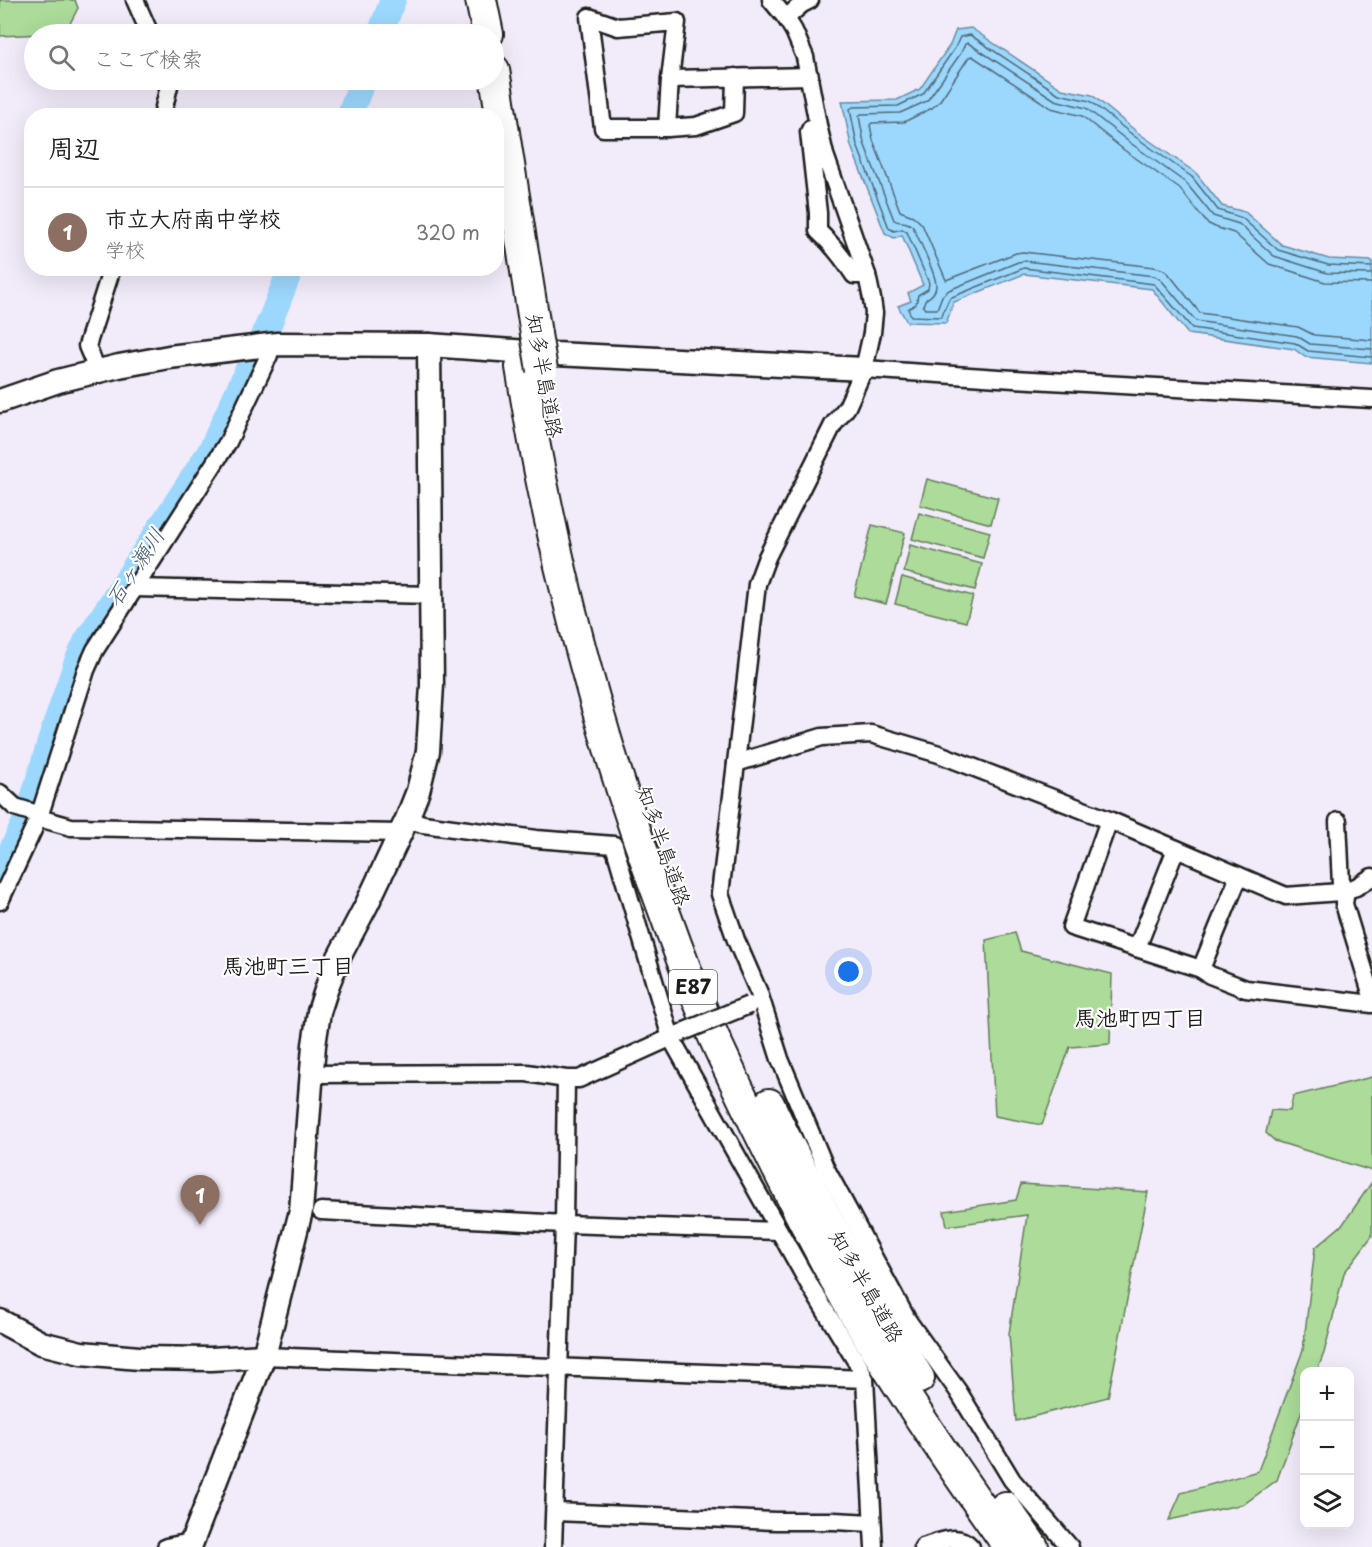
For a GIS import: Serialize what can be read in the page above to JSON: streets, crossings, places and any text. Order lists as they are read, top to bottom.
{
  "streets": {
    "highway": ["知多半島道路", "E87"]
  },
  "districts": ["馬池町三丁目", "馬池町四丁目"],
  "water": ["石ヶ瀬川"],
  "page": {
    "search": "ここで検索",
    "heading": "周辺",
    "list": [
      {
        "mark": "1",
        "name": "市立大府南中学校",
        "note": "学校",
        "value": "320 m"
      }
    ],
    "pins": "1",
    "map_buttons": ["+", "−"]
  }
}
